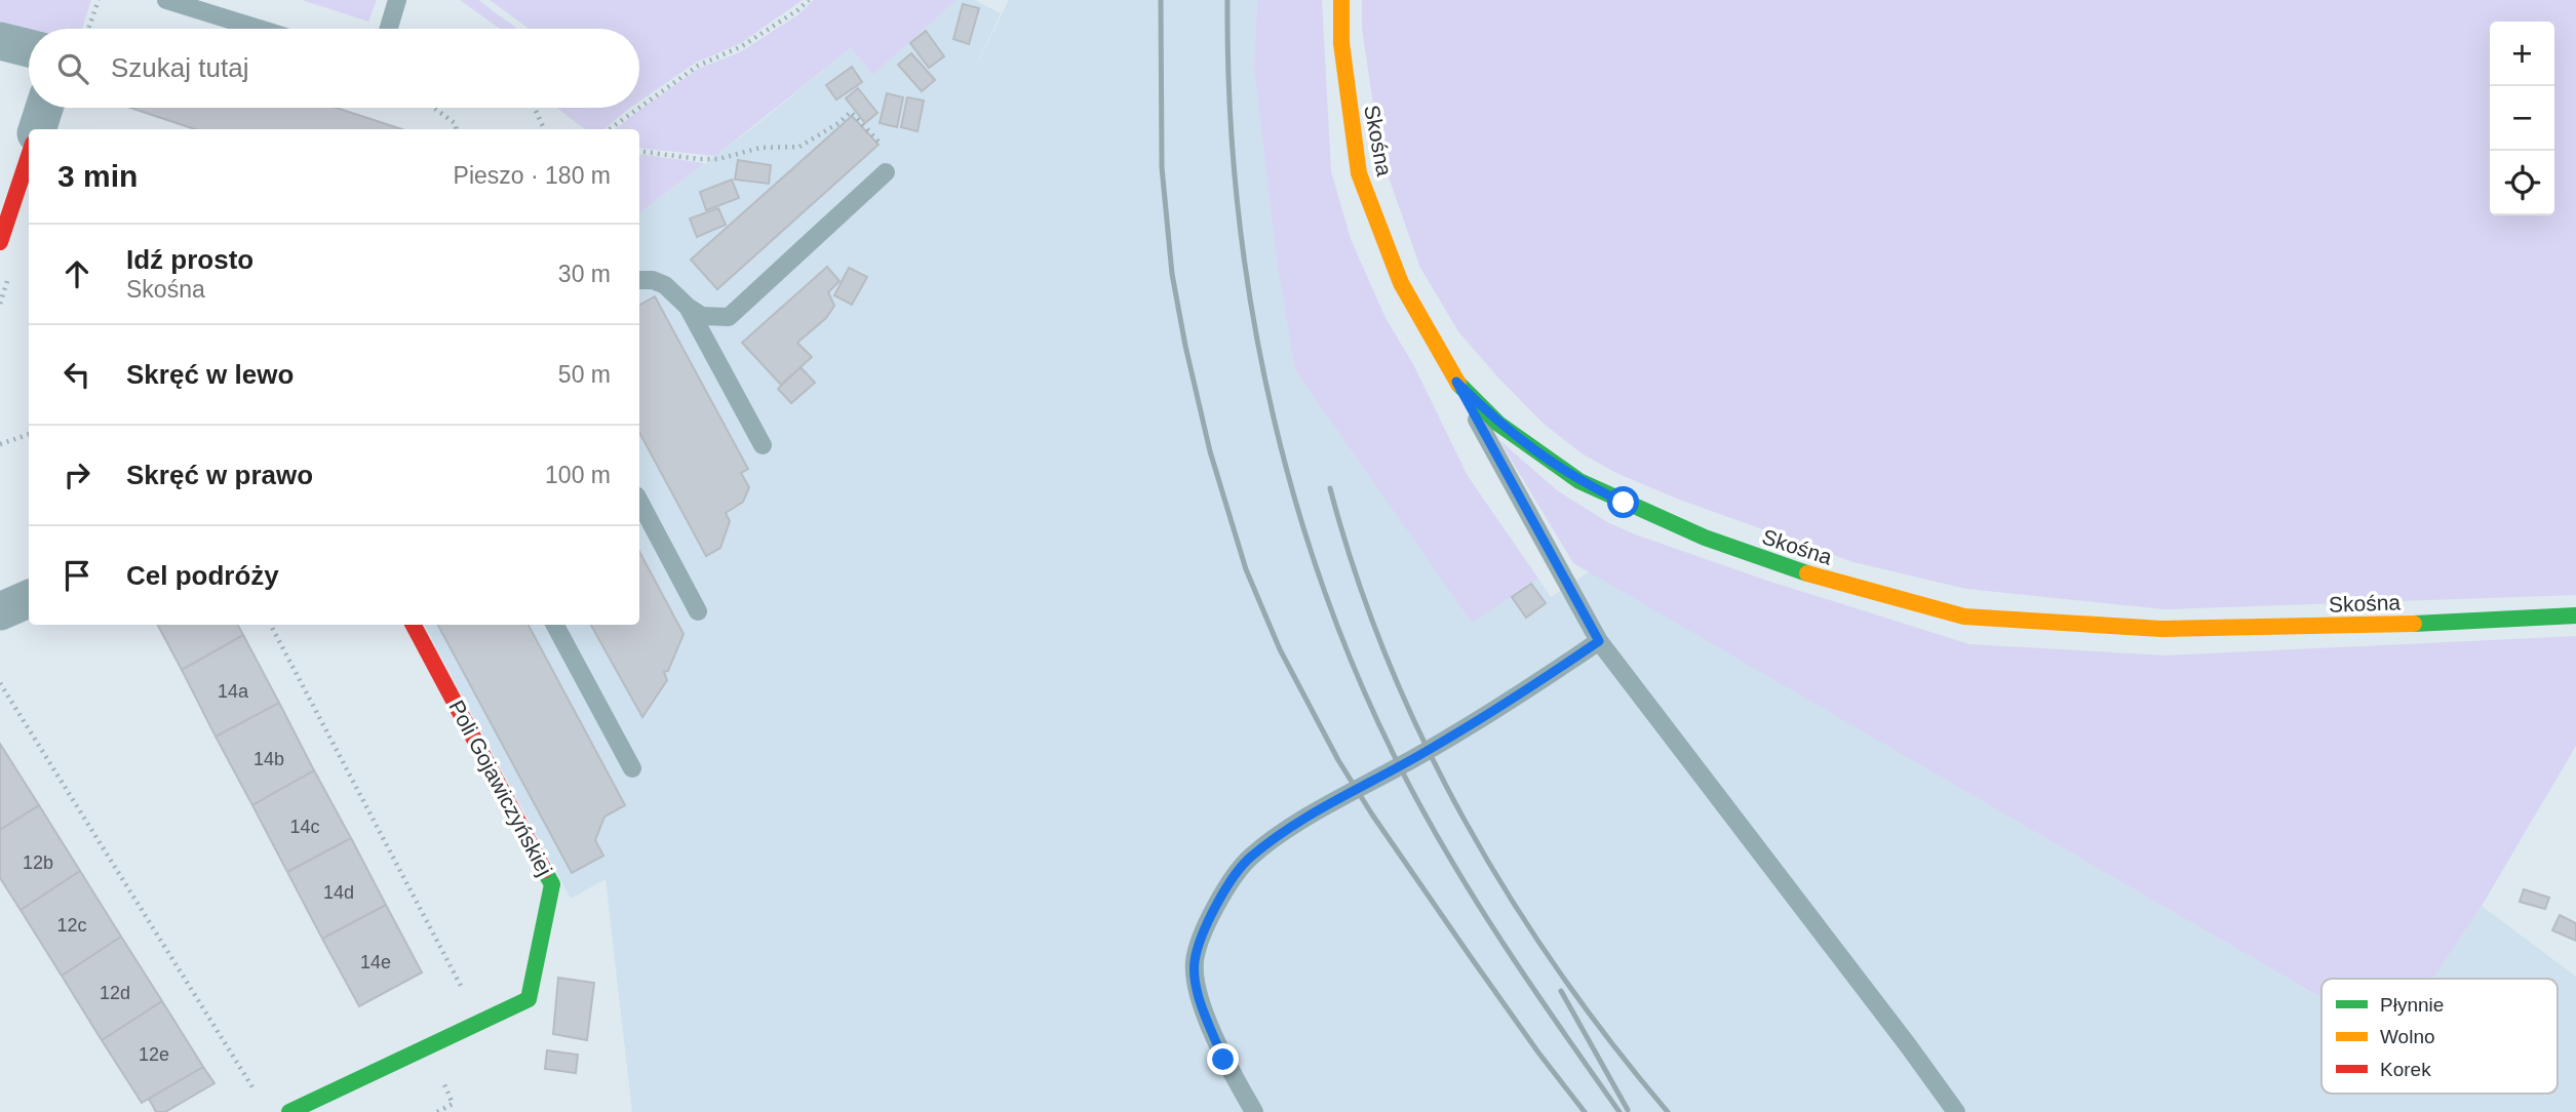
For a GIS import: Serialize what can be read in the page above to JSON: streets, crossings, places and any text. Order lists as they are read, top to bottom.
{
  "streets": {
    "street": ["Skośna", "Poli Gojawiczyńskiej"]
  },
  "house_numbers": [
    "14a",
    "14b",
    "14c",
    "12b",
    "14d",
    "12c",
    "14e",
    "12d",
    "12e"
  ],
  "legend": ["Płynnie", "Wolno", "Korek"],
  "page": {
    "map_buttons": ["+", "−"],
    "search": "Szukaj tutaj",
    "heading": ["3 min", "Pieszo · 180 m"],
    "list": [
      ["Idź prosto", "Skośna", "30 m"],
      ["Skręć w lewo", "50 m"],
      ["Skręć w prawo", "100 m"],
      "Cel podróży"
    ]
  }
}
